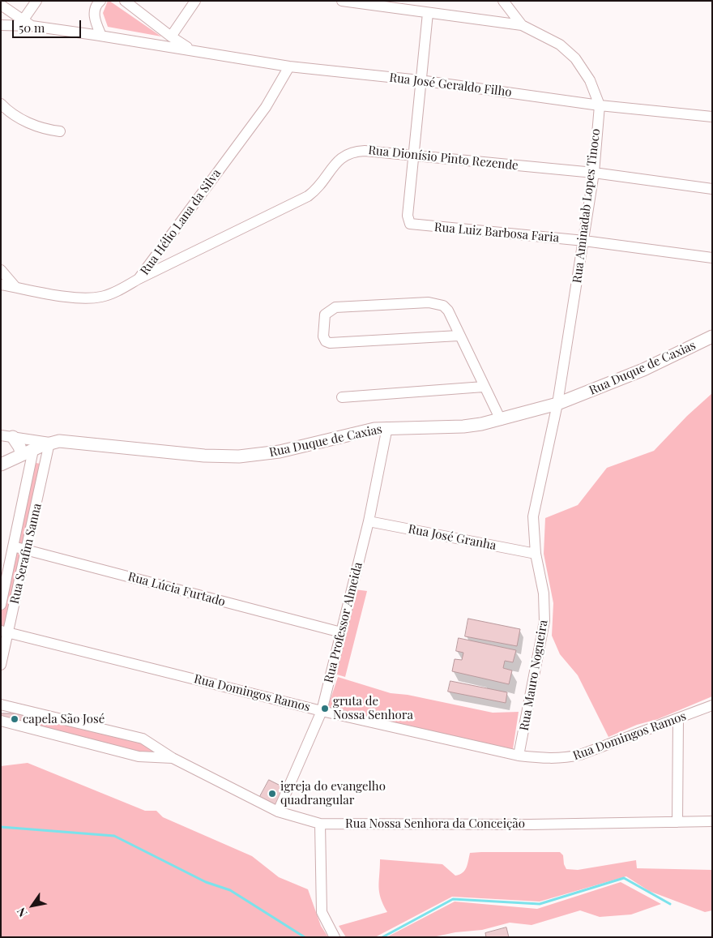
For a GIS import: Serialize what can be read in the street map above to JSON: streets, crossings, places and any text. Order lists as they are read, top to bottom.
{
  "streets": {
    "street": [
      "Rua José Geraldo Filho",
      "Rua Dionísio Pinto Rezende",
      "Rua Aminadab Lopes Tinoco",
      "Rua Hélio Lana da Silva",
      "Rua Luiz Barbosa Faria",
      "Rua Duque de Caxias",
      "Rua José Granha",
      "Rua Serafim Sanna",
      "Rua Lúcia Furtado",
      "Rua Professor Almeida",
      "Rua Mauro Nogueira",
      "Rua Domingos Ramos",
      "Rua Nossa Senhora da Conceição"
    ]
  },
  "crossings": [
    ["Rua José Geraldo Filho", "Rua Aminadab Lopes Tinoco"],
    ["Rua José Geraldo Filho", "Rua Hélio Lana da Silva"],
    ["Rua Dionísio Pinto Rezende", "Rua Aminadab Lopes Tinoco"],
    ["Rua Dionísio Pinto Rezende", "Rua Hélio Lana da Silva"],
    ["Rua Dionísio Pinto Rezende", "Rua Luiz Barbosa Faria"],
    ["Rua Aminadab Lopes Tinoco", "Rua Luiz Barbosa Faria"],
    ["Rua Aminadab Lopes Tinoco", "Rua Duque de Caxias"],
    ["Rua Aminadab Lopes Tinoco", "Rua Mauro Nogueira"],
    ["Rua Duque de Caxias", "Rua Serafim Sanna"],
    ["Rua Duque de Caxias", "Rua Professor Almeida"],
    ["Rua Duque de Caxias", "Rua Mauro Nogueira"],
    ["Rua José Granha", "Rua Professor Almeida"],
    ["Rua José Granha", "Rua Mauro Nogueira"],
    ["Rua Serafim Sanna", "Rua Lúcia Furtado"],
    ["Rua Serafim Sanna", "Rua Domingos Ramos"],
    ["Rua Lúcia Furtado", "Rua Professor Almeida"],
    ["Rua Professor Almeida", "Rua Domingos Ramos"],
    ["Rua Professor Almeida", "Rua Nossa Senhora da Conceição"],
    ["Rua Mauro Nogueira", "Rua Domingos Ramos"]
  ],
  "places": ["gruta de Nossa Senhora", "capela São José", "igreja do evangelho quadrangular"],
  "scale_bar": "50 m",
  "north": "bottom left"
}
